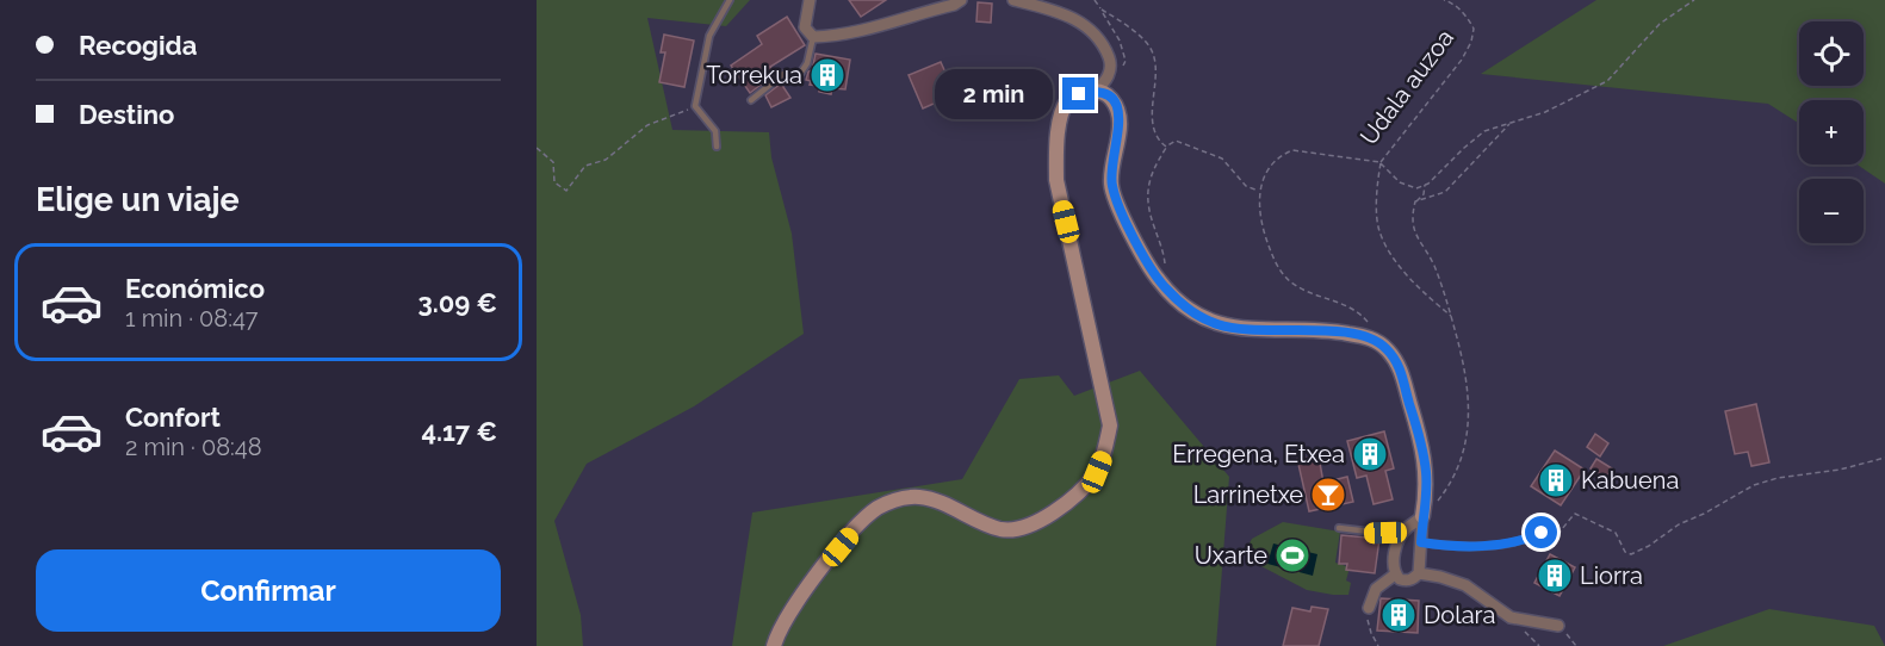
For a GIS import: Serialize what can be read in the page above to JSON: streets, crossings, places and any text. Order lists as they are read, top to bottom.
{
  "streets": {
    "path": ["Udala auzoa"]
  },
  "places": {
    "building": [
      "Torrekua",
      "Erregena, Etxea",
      "Kabuena",
      "Liorra",
      "Dolara"
    ],
    "bar": ["Larrinetxe"],
    "sports": ["Uxarte"]
  },
  "page": {
    "banner": ["Recogida", "Destino"],
    "map_buttons": ["+", "−"],
    "bubble": "2 min",
    "heading": "Elige un viaje",
    "list": [
      {
        "name": "Económico",
        "note": "1 min · 08:47",
        "value": "3.09 €"
      },
      {
        "name": "Confort",
        "note": "2 min · 08:48",
        "value": "4.17 €"
      }
    ],
    "buttons": "Confirmar"
  }
}
